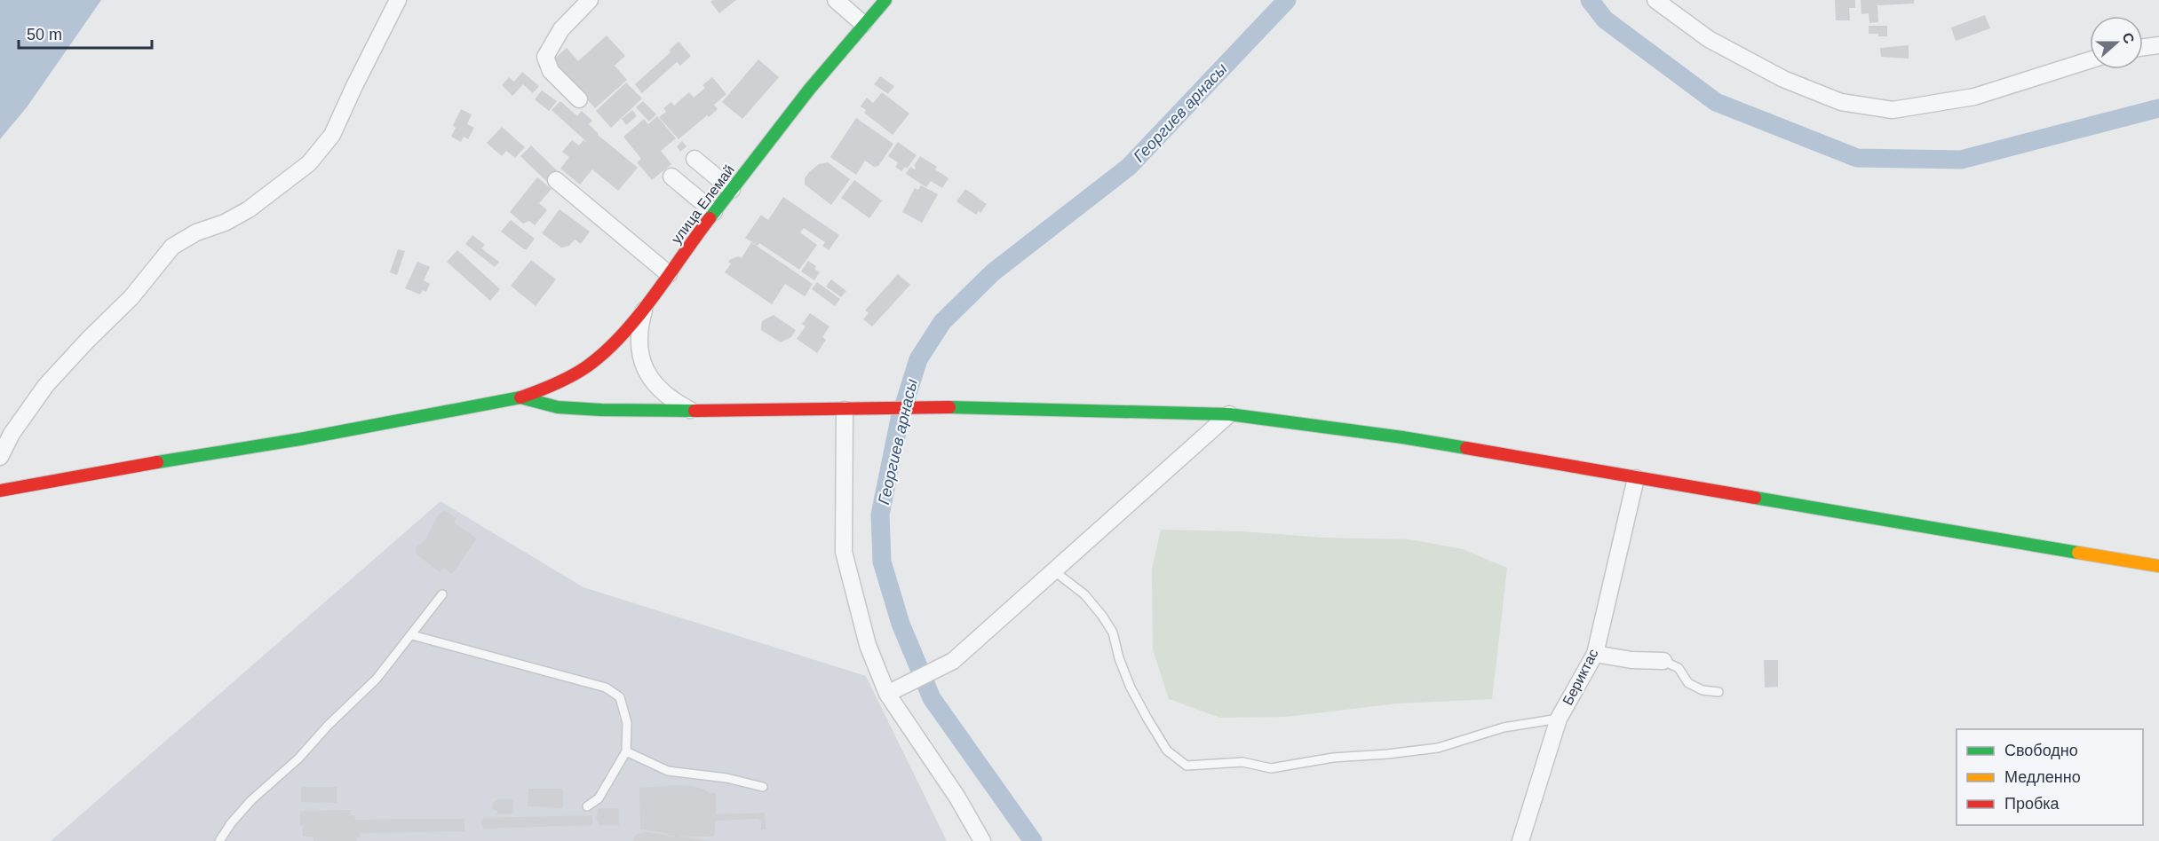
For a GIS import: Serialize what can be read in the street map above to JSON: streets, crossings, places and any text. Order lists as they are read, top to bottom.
{
  "streets": {
    "street": ["улица Елемай", "Бериктас"]
  },
  "water": ["Георгиев арнасы"],
  "legend": ["Свободно", "Медленно", "Пробка"],
  "scale_bar": "50 m",
  "north": "right"
}
